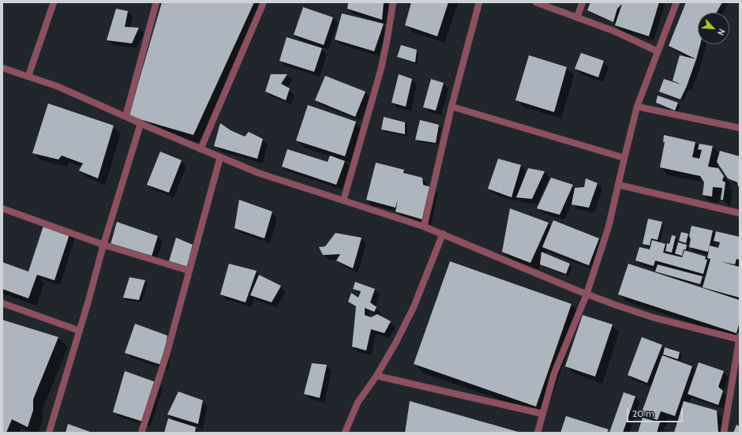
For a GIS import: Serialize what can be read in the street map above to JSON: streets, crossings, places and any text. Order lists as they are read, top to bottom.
{
  "scale_bar": "20 m",
  "north": "bottom right"
}
